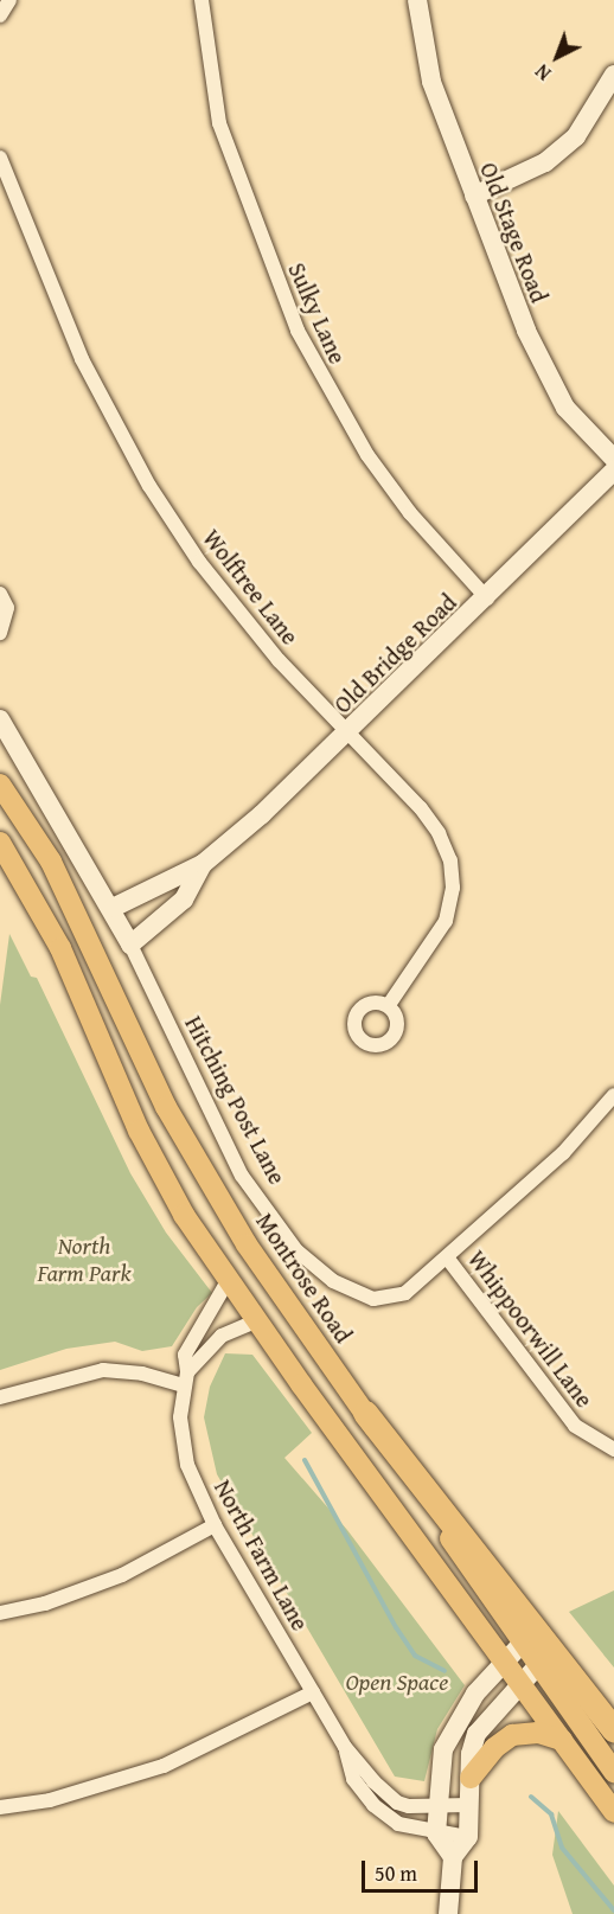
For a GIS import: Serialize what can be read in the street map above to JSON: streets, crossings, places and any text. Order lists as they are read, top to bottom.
{
  "streets": {
    "main road": ["Montrose Road"],
    "street": [
      "Old Stage Road",
      "Sulky Lane",
      "Wolftree Lane",
      "Old Bridge Road",
      "Hitching Post Lane",
      "Whippoorwill Lane",
      "North Farm Lane"
    ]
  },
  "crossings": [
    ["Sulky Lane", "Old Bridge Road"],
    ["Wolftree Lane", "Old Bridge Road"],
    ["Old Bridge Road", "Hitching Post Lane"],
    ["Hitching Post Lane", "Whippoorwill Lane"]
  ],
  "parks": ["North Farm Park", "Open Space"],
  "scale_bar": "50 m",
  "north": "bottom left"
}
